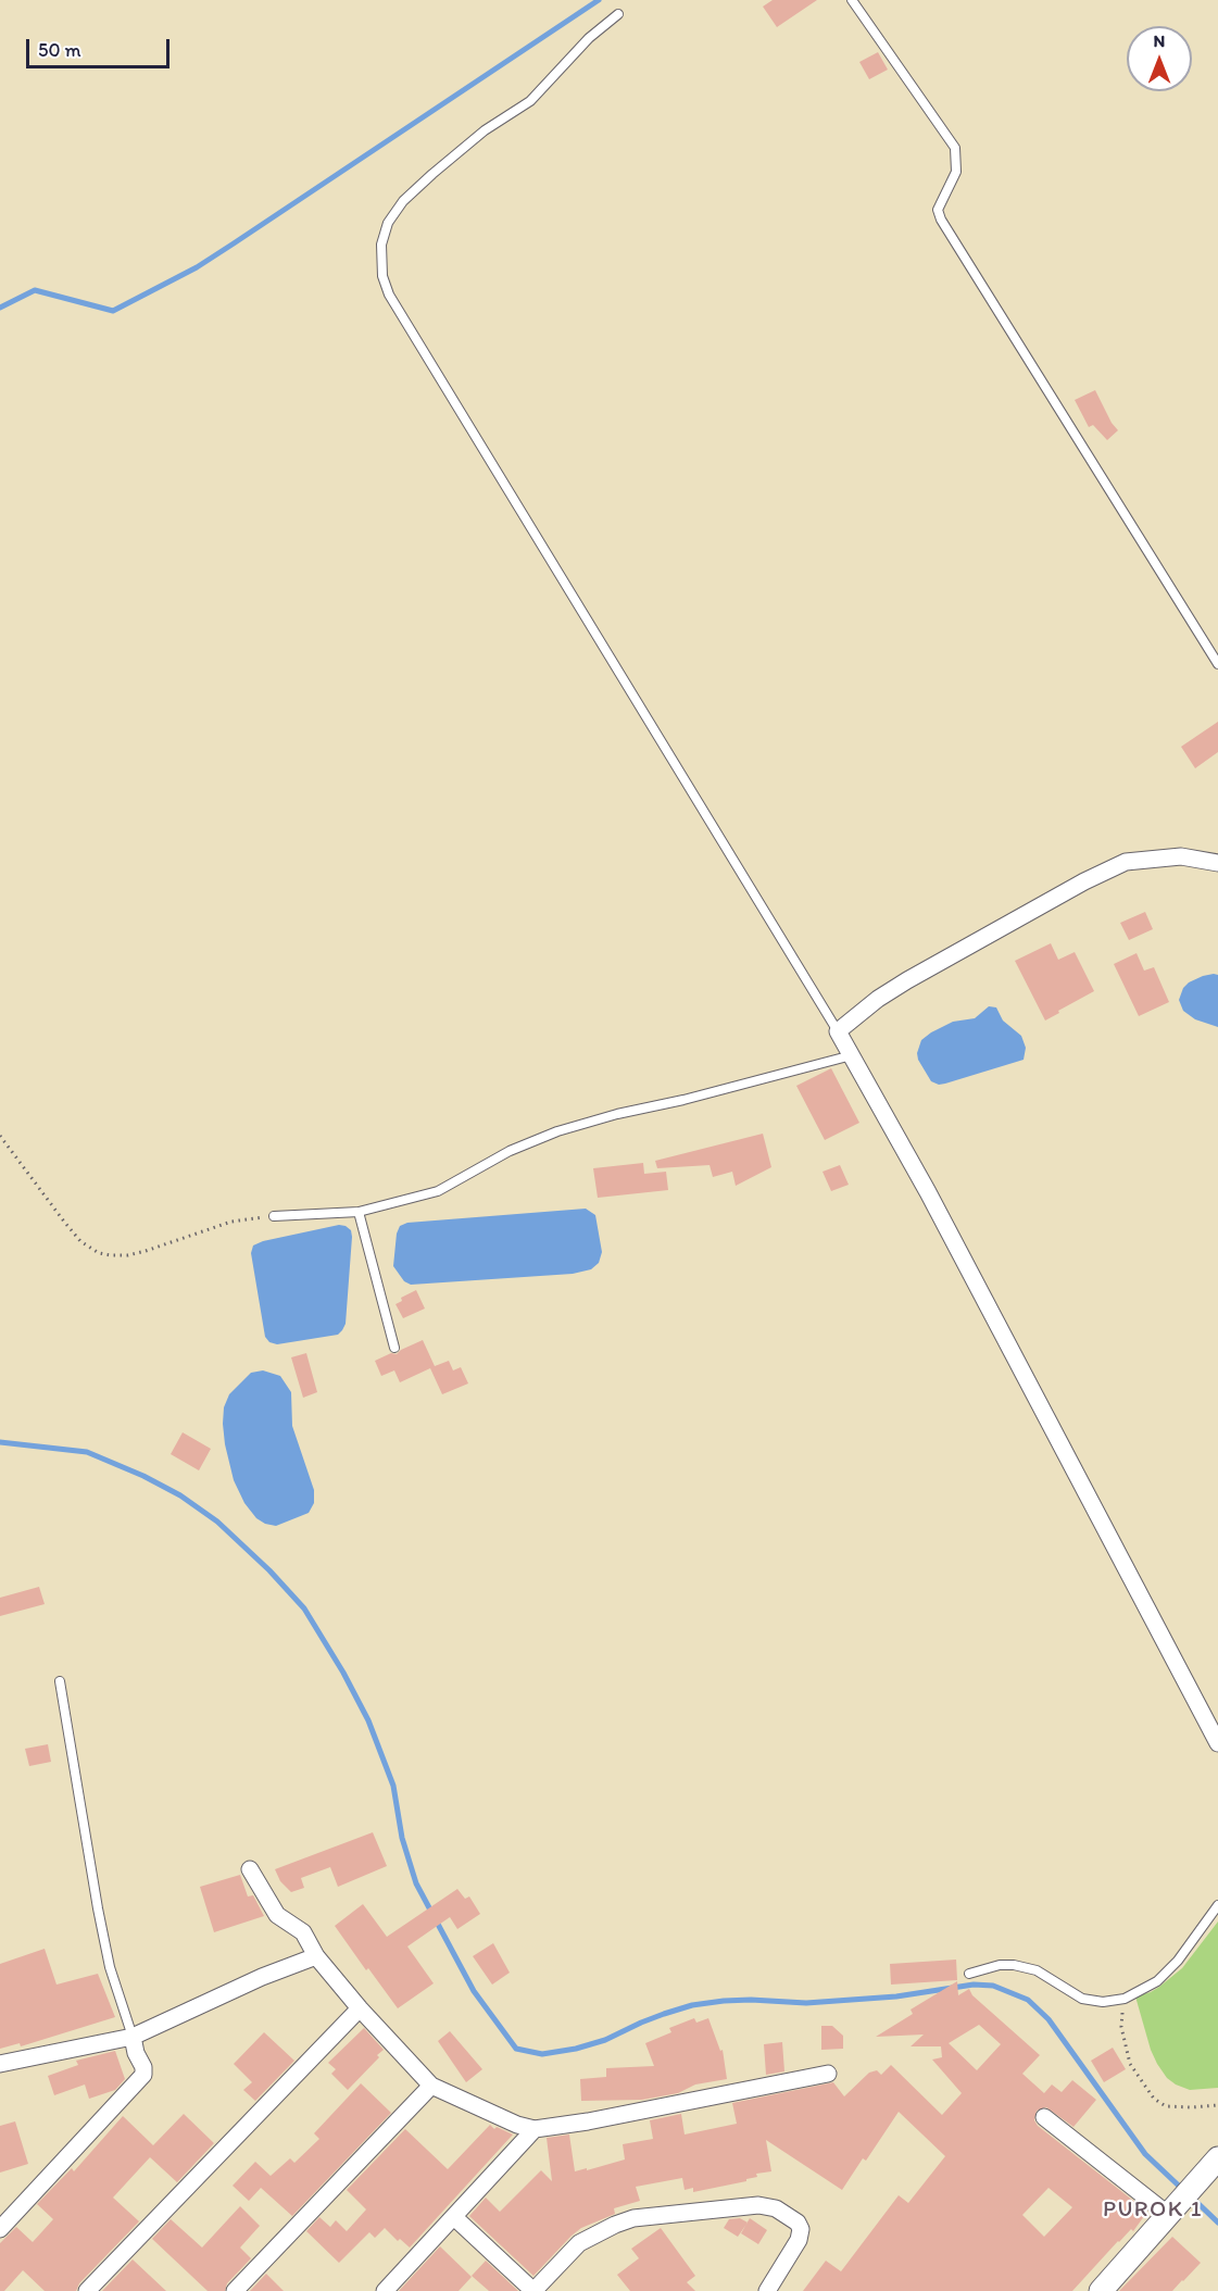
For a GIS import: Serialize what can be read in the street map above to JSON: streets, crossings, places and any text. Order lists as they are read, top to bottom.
{
  "districts": ["PUROK 1"],
  "scale_bar": "50 m",
  "north": "top"
}
